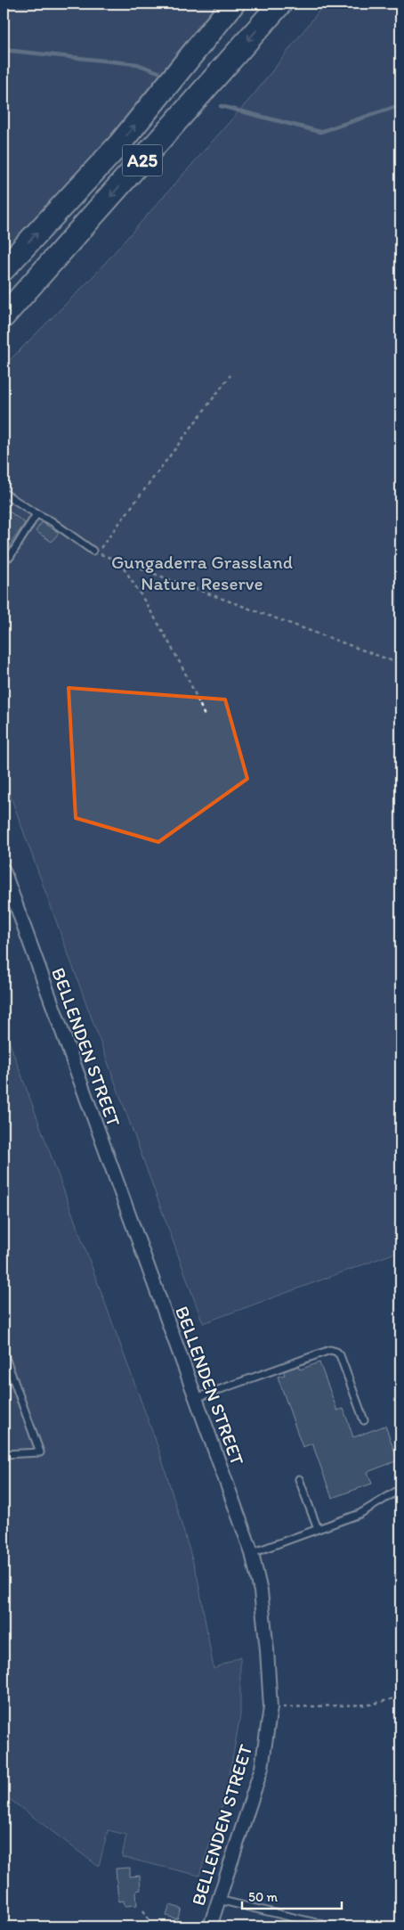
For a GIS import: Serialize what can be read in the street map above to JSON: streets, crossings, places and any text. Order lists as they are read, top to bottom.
{
  "streets": {
    "highway": ["A25"],
    "street": ["BELLENDEN STREET"]
  },
  "parks": ["Gungaderra Grassland Nature Reserve"],
  "scale_bar": "50 m"
}
